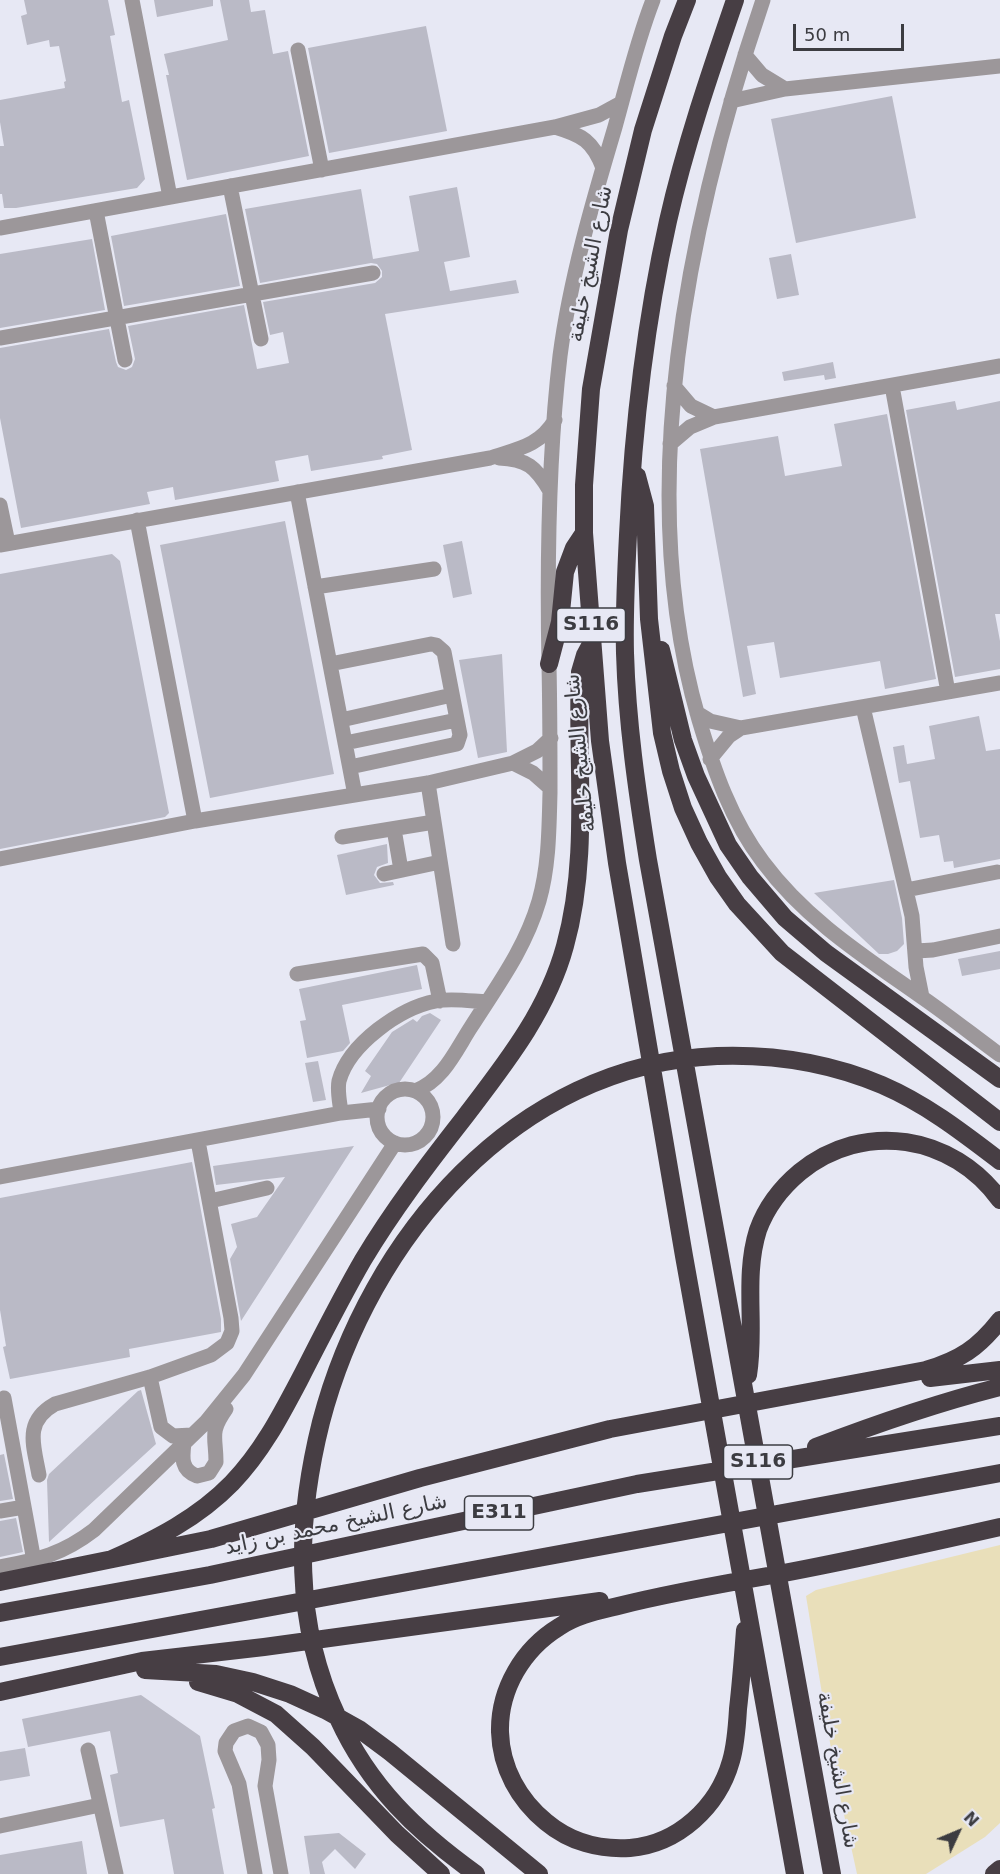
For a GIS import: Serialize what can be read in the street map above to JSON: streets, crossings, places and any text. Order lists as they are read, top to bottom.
{
  "streets": {
    "highway": [
      "شارع الشيخ خليفة",
      "S116",
      "E311",
      "شارع الشيخ محمد بن زايد"
    ]
  },
  "crossings": [
    ["شارع الشيخ خليفة", "S116"]
  ],
  "scale_bar": "50 m",
  "north": "top right"
}
